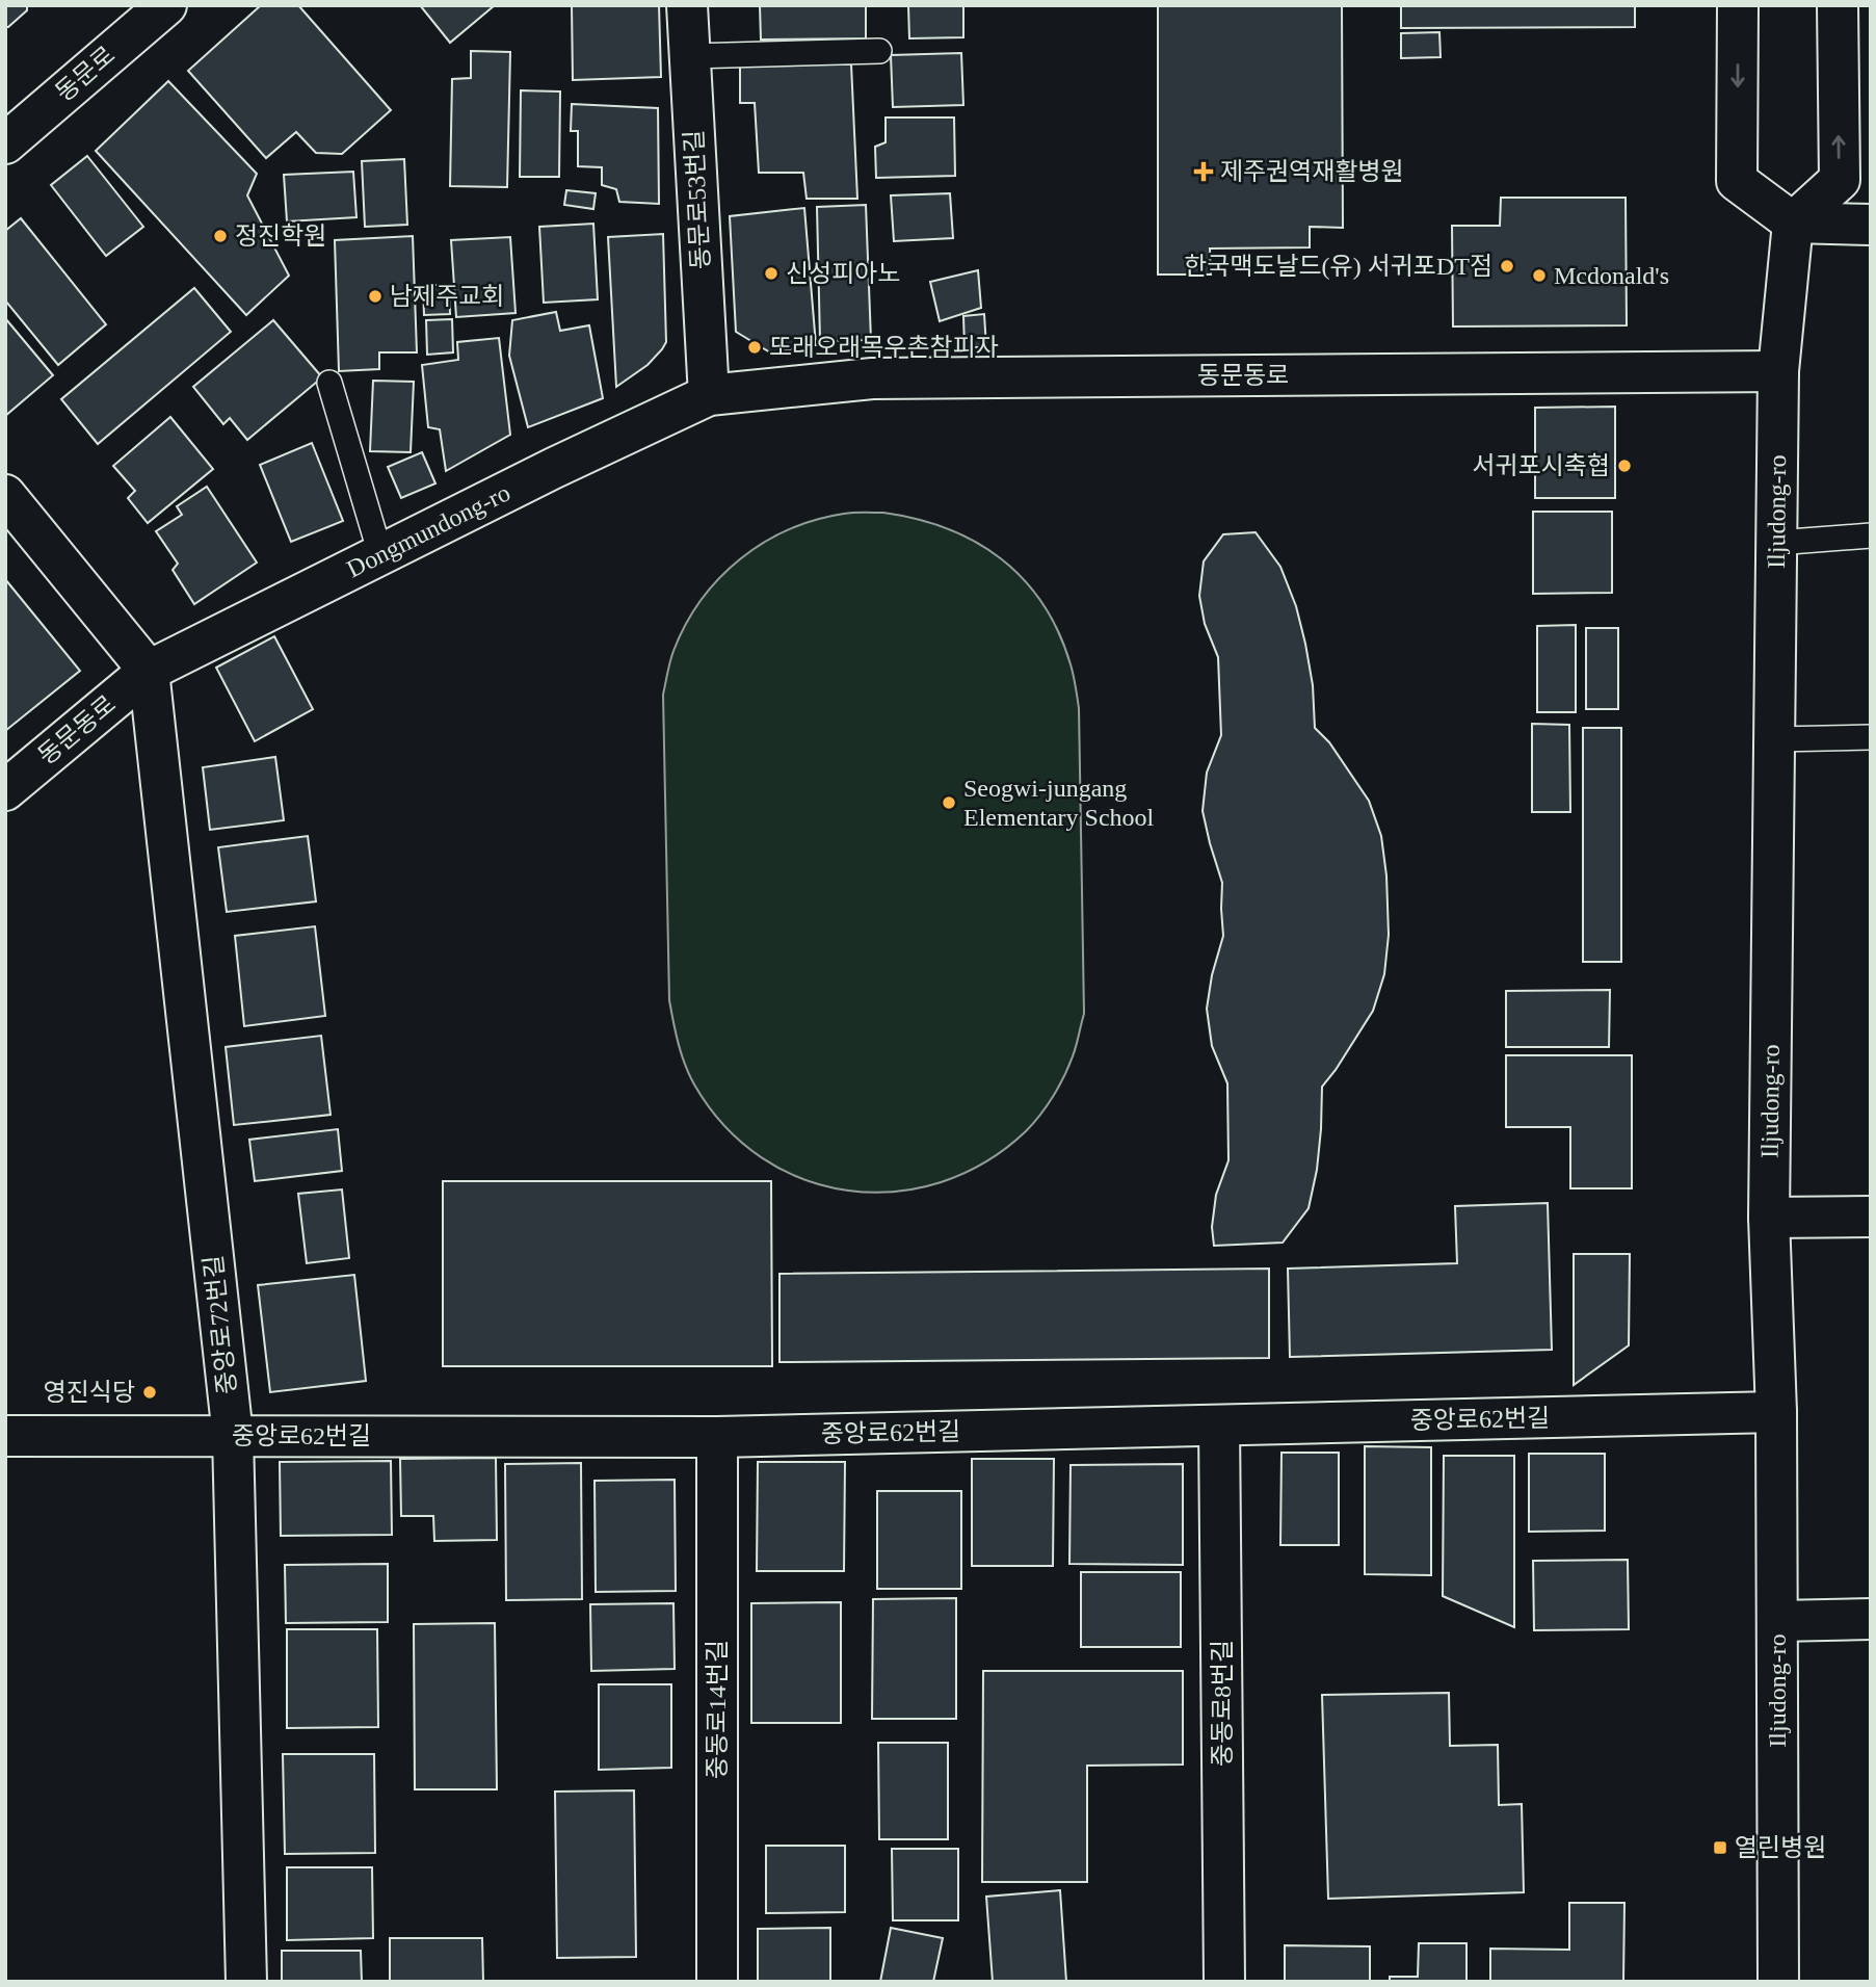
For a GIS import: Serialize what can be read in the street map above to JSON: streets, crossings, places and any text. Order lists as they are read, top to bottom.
{
  "streets": {
    "street": [
      "동문로",
      "동문로53번길",
      "동문동로",
      "Iljudong-ro",
      "Dongmundong-ro",
      "중앙로72번길",
      "중앙로62번길",
      "중동로8번길",
      "중동로14번길"
    ]
  },
  "crossings": [
    ["동문로53번길", "동문동로"],
    ["동문로53번길", "Dongmundong-ro"],
    ["동문동로", "Iljudong-ro"],
    ["동문동로", "Dongmundong-ro"],
    ["동문동로", "중앙로72번길"],
    ["Iljudong-ro", "중앙로62번길"],
    ["Dongmundong-ro", "중앙로72번길"],
    ["중앙로72번길", "중앙로62번길"],
    ["중앙로62번길", "중동로8번길"],
    ["중앙로62번길", "중동로14번길"]
  ],
  "places": {
    "health": ["제주권역재활병원"],
    "other": [
      "정진학원",
      "한국맥도날드(유) 서귀포DT점",
      "신성피아노",
      "Mcdonald's",
      "남제주교회",
      "또래오래목우촌참피자",
      "서귀포시축협",
      "Seogwi-jungang Elementary School",
      "영진식당"
    ],
    "transit": ["열린병원"]
  }
}
